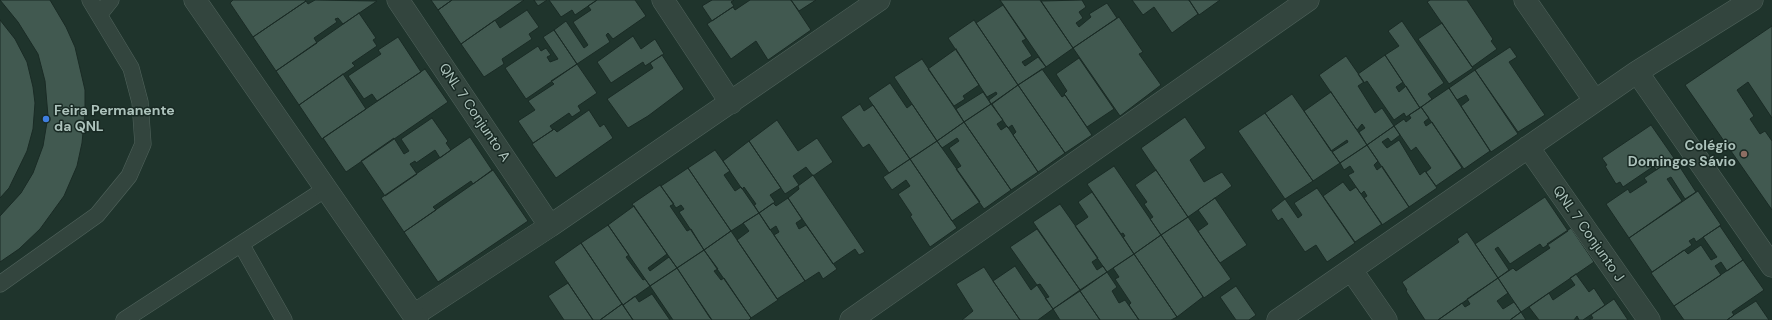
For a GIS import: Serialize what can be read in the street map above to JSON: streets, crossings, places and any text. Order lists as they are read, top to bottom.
{
  "streets": {
    "street": ["QNL 7 Conjunto A", "QNL 7 Conjunto J"]
  },
  "places": ["Feira Permanente da QNL", "Colégio Domingos Sávio"]
}
